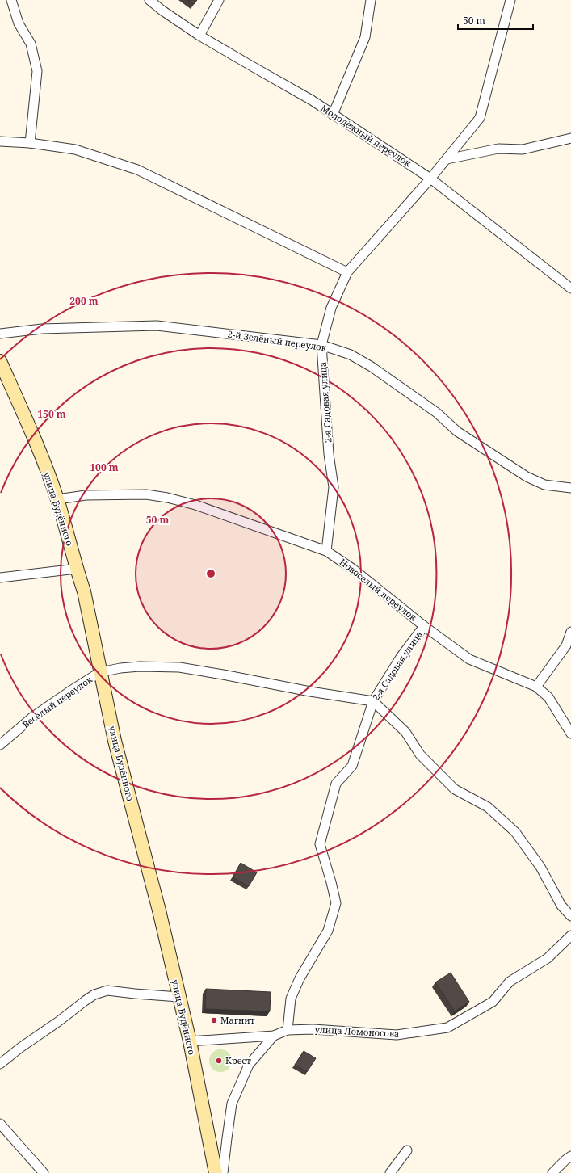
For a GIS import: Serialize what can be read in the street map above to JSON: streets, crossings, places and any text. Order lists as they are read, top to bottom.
{
  "streets": {
    "main road": ["улица Будённого"],
    "street": [
      "Молодёжный переулок",
      "2-й Зелёный переулок",
      "2-я Садовая улица",
      "Новоселый переулок",
      "Весёлый переулок",
      "улица Ломоносова"
    ]
  },
  "crossings": [
    ["Молодёжный переулок", "2-я Садовая улица"],
    ["2-й Зелёный переулок", "2-я Садовая улица"],
    ["2-я Садовая улица", "Новоселый переулок"],
    ["2-я Садовая улица", "улица Ломоносова"],
    ["улица Будённого", "Новоселый переулок"],
    ["улица Будённого", "Весёлый переулок"],
    ["улица Будённого", "улица Ломоносова"]
  ],
  "places": ["Магнит", "Крест"],
  "scale_bar": "50 m",
  "rings": [
    "200 m",
    "150 m",
    "100 m",
    "50 m"
  ]
}
